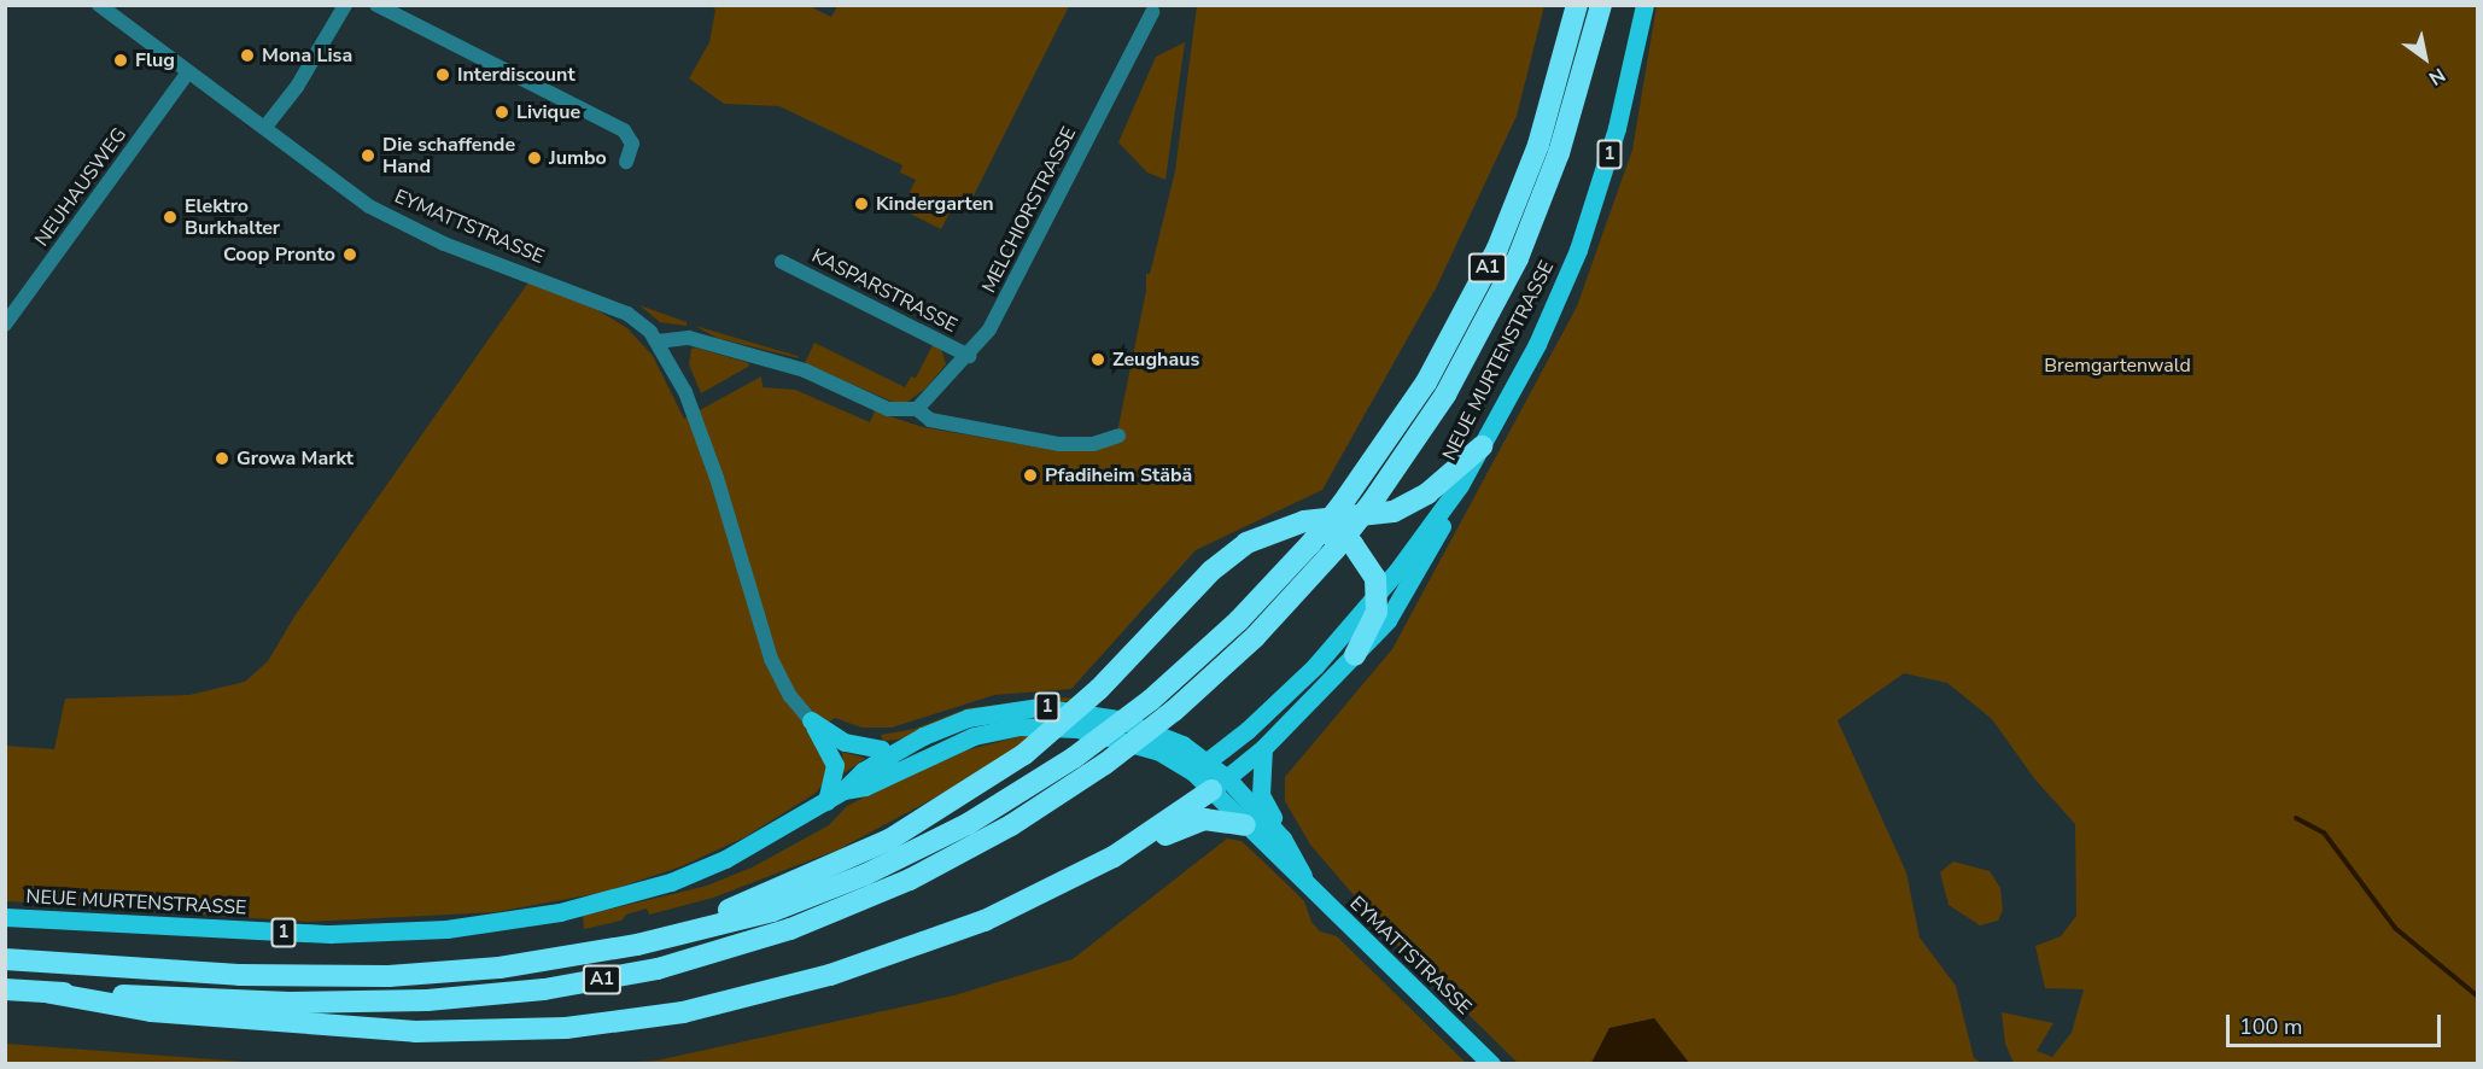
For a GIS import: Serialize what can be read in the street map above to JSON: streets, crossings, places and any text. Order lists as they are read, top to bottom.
{
  "streets": {
    "highway": ["A1"],
    "main road": ["1", "EYMATTSTRASSE", "NEUE MURTENSTRASSE"],
    "street": ["NEUHAUSWEG", "MELCHIORSTRASSE", "KASPARSTRASSE"]
  },
  "crossings": [
    ["NEUHAUSWEG", "EYMATTSTRASSE"],
    ["MELCHIORSTRASSE", "KASPARSTRASSE"],
    ["EYMATTSTRASSE", "NEUE MURTENSTRASSE"]
  ],
  "parks": ["Bremgartenwald"],
  "places": [
    "Mona Lisa",
    "Flug",
    "Interdiscount",
    "Livique",
    "Die schaffende Hand",
    "Jumbo",
    "Kindergarten",
    "Elektro Burkhalter",
    "Coop Pronto",
    "Zeughaus",
    "Growa Markt",
    "Pfadiheim Stäbä"
  ],
  "scale_bar": "100 m",
  "north": "bottom right"
}
